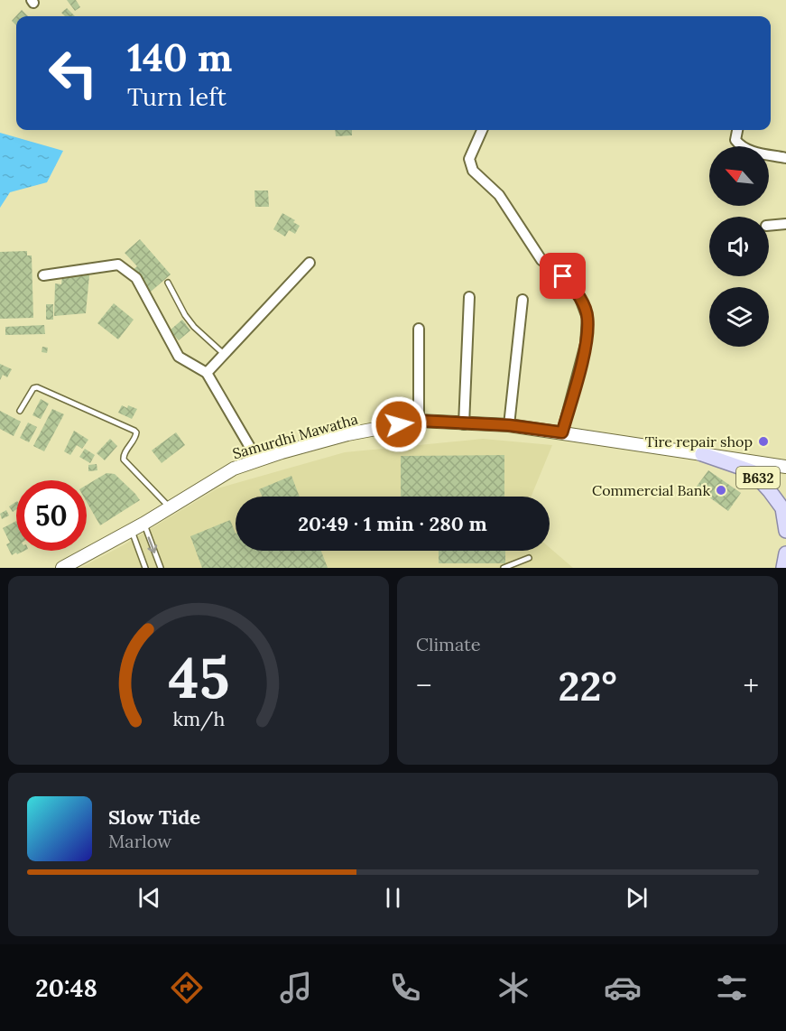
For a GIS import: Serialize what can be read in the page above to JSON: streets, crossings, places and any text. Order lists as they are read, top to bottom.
{
  "streets": {
    "main road": ["Samurdhi Mawatha", "B632"]
  },
  "crossings": [
    ["Samurdhi Mawatha", "B632"]
  ],
  "places": ["Tire repair shop", "Commercial Bank"],
  "north": "top left",
  "page": {
    "turn": ["140 m", "Turn left"],
    "limit": "50",
    "trip": "20:49 · 1 min · 280 m",
    "tile": "Climate",
    "heat": ["−", "22°", "+"],
    "song": ["Slow Tide", "Marlow"],
    "tabs": "20:48",
    "gauge": ["45", "km/h"]
  }
}
